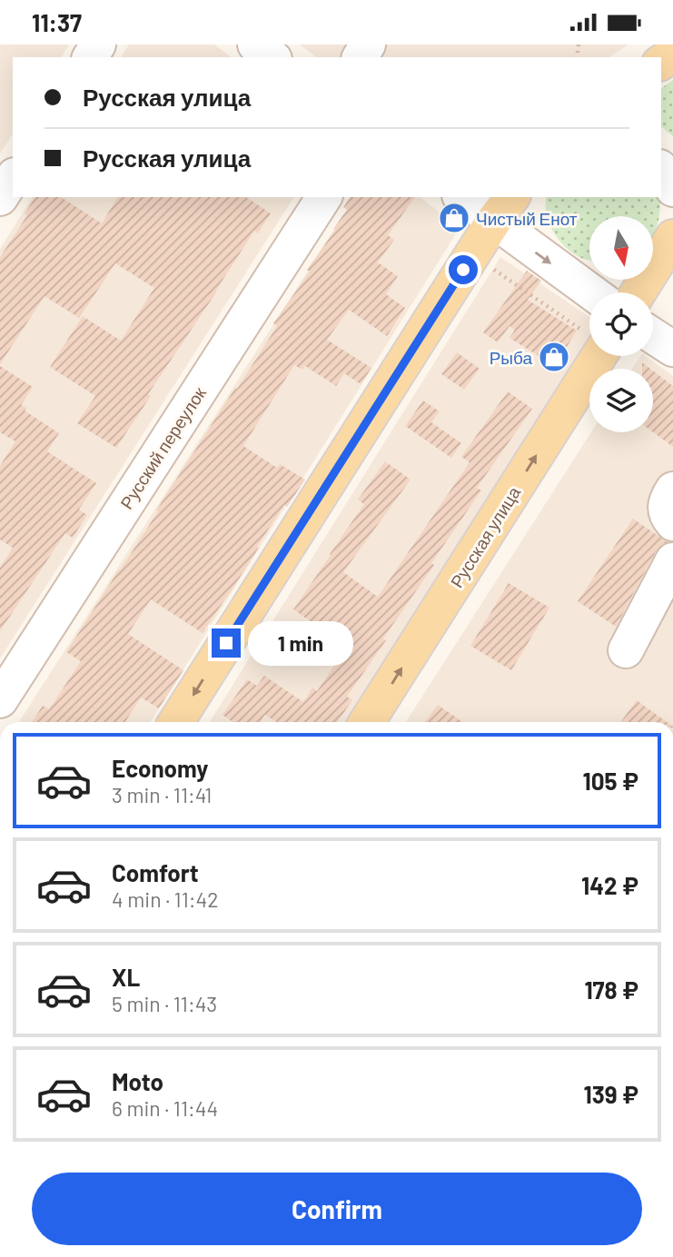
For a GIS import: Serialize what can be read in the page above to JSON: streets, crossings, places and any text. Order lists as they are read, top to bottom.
{
  "streets": {
    "main road": ["Русская улица"],
    "street": ["Русский переулок"]
  },
  "places": {
    "shop": ["Чистый Енот", "Рыба"]
  },
  "north": "bottom",
  "page": {
    "status": "11:37",
    "banner": ["Русская улица", "Русская улица"],
    "bubble": "1 min",
    "list": [
      {
        "name": "Economy",
        "note": "3 min · 11:41",
        "value": "105 ₽"
      },
      {
        "name": "Comfort",
        "note": "4 min · 11:42",
        "value": "142 ₽"
      },
      {
        "name": "XL",
        "note": "5 min · 11:43",
        "value": "178 ₽"
      },
      {
        "name": "Moto",
        "note": "6 min · 11:44",
        "value": "139 ₽"
      }
    ],
    "buttons": "Confirm"
  }
}
